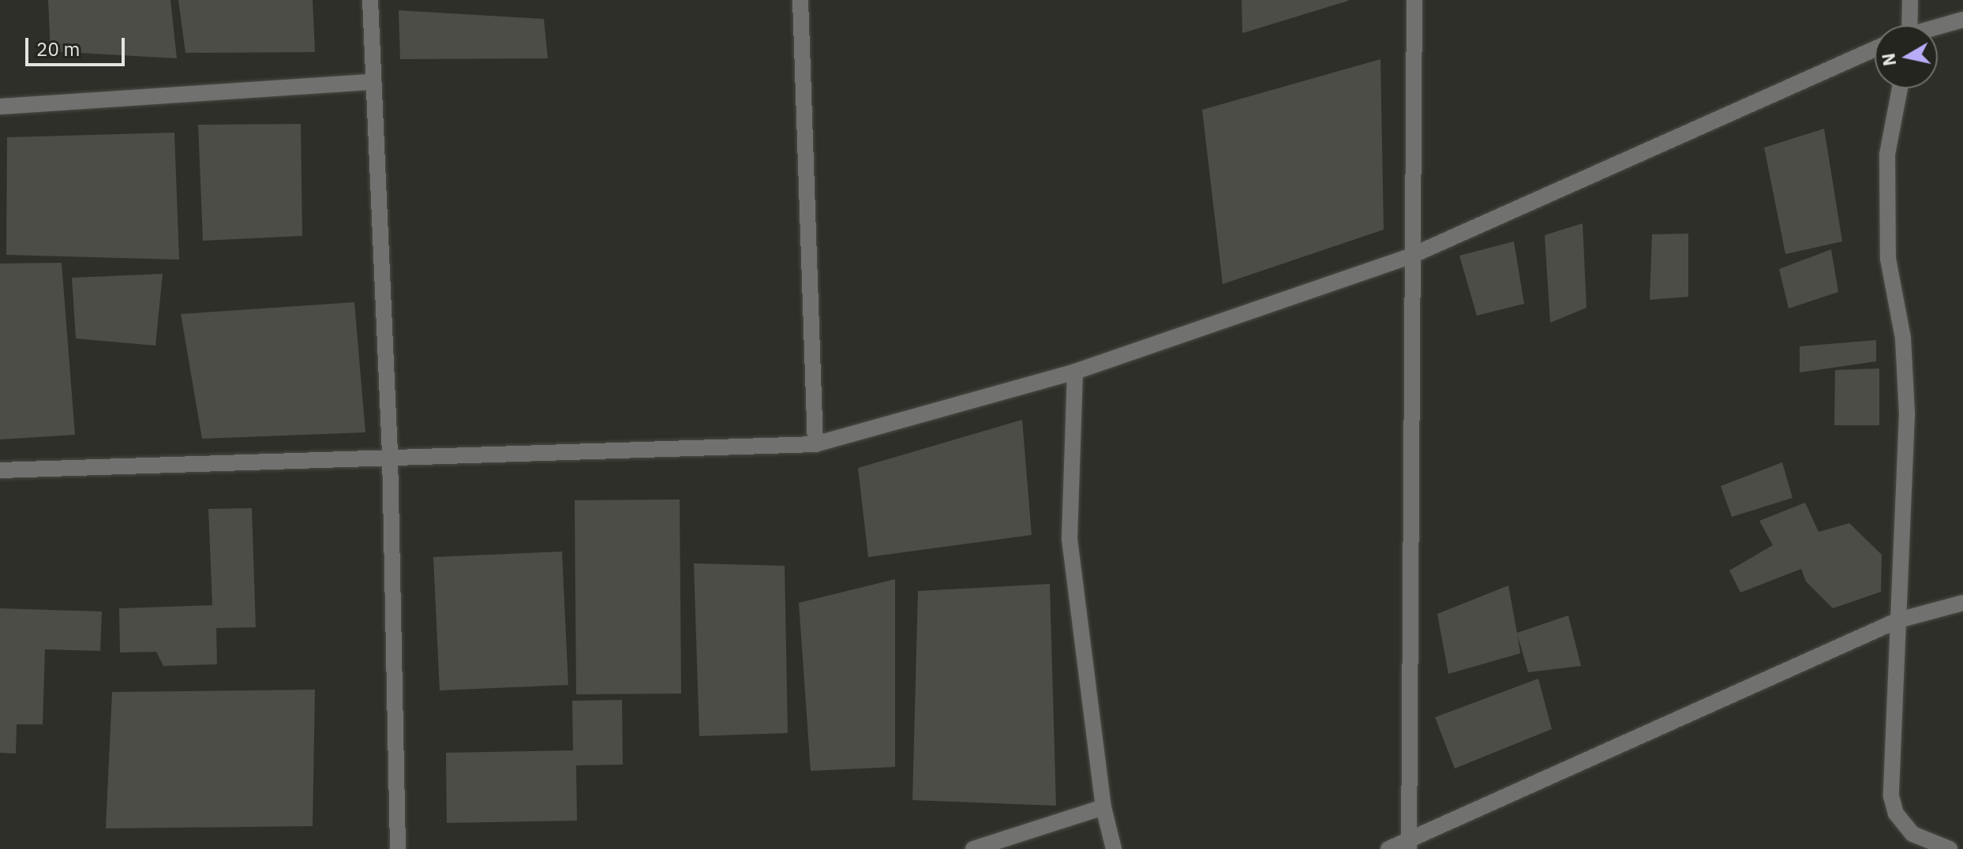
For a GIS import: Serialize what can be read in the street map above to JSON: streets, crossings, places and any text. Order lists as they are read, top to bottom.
{
  "scale_bar": "20 m",
  "north": "left"
}
